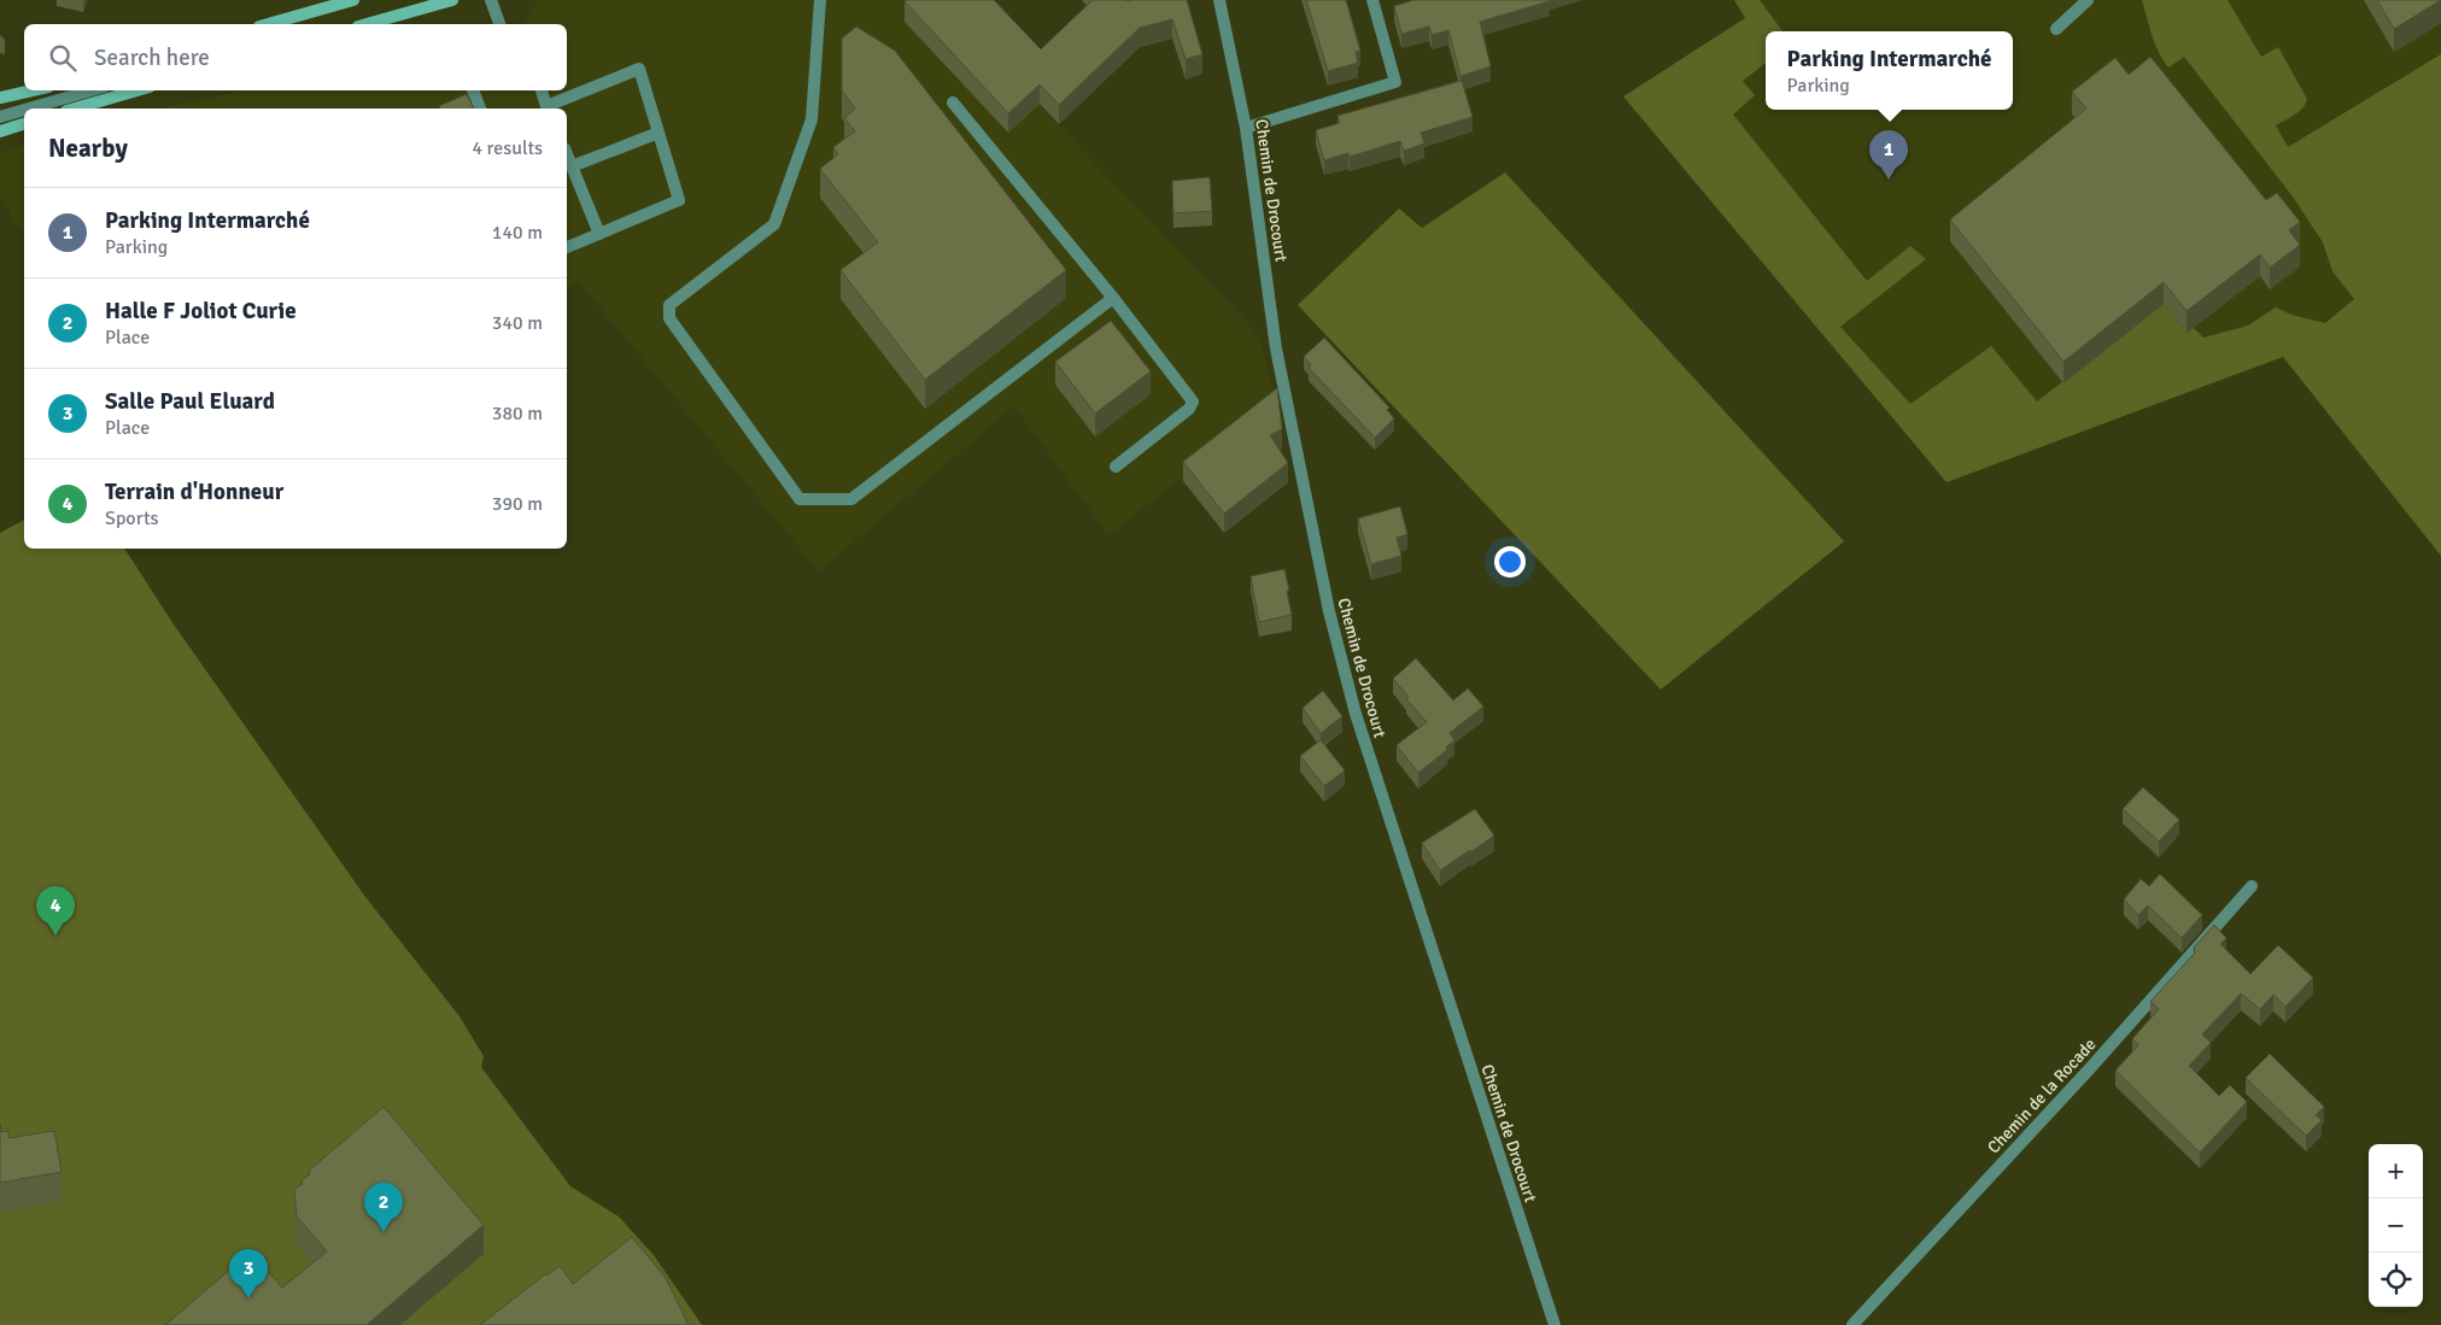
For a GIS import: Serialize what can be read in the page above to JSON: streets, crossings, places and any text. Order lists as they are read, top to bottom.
{
  "streets": {
    "street": ["Chemin de Drocourt", "Chemin de la Rocade"]
  },
  "page": {
    "search": "Search here",
    "popup": ["Parking Intermarché", "Parking"],
    "heading": ["Nearby", "4 results"],
    "pins": [
      "1",
      "4",
      "2",
      "3"
    ],
    "list": [
      {
        "mark": "1",
        "name": "Parking Intermarché",
        "note": "Parking",
        "value": "140 m"
      },
      {
        "mark": "2",
        "name": "Halle F Joliot Curie",
        "note": "Place",
        "value": "340 m"
      },
      {
        "mark": "3",
        "name": "Salle Paul Eluard",
        "note": "Place",
        "value": "380 m"
      },
      {
        "mark": "4",
        "name": "Terrain d'Honneur",
        "note": "Sports",
        "value": "390 m"
      }
    ],
    "map_buttons": ["+", "−"]
  }
}
